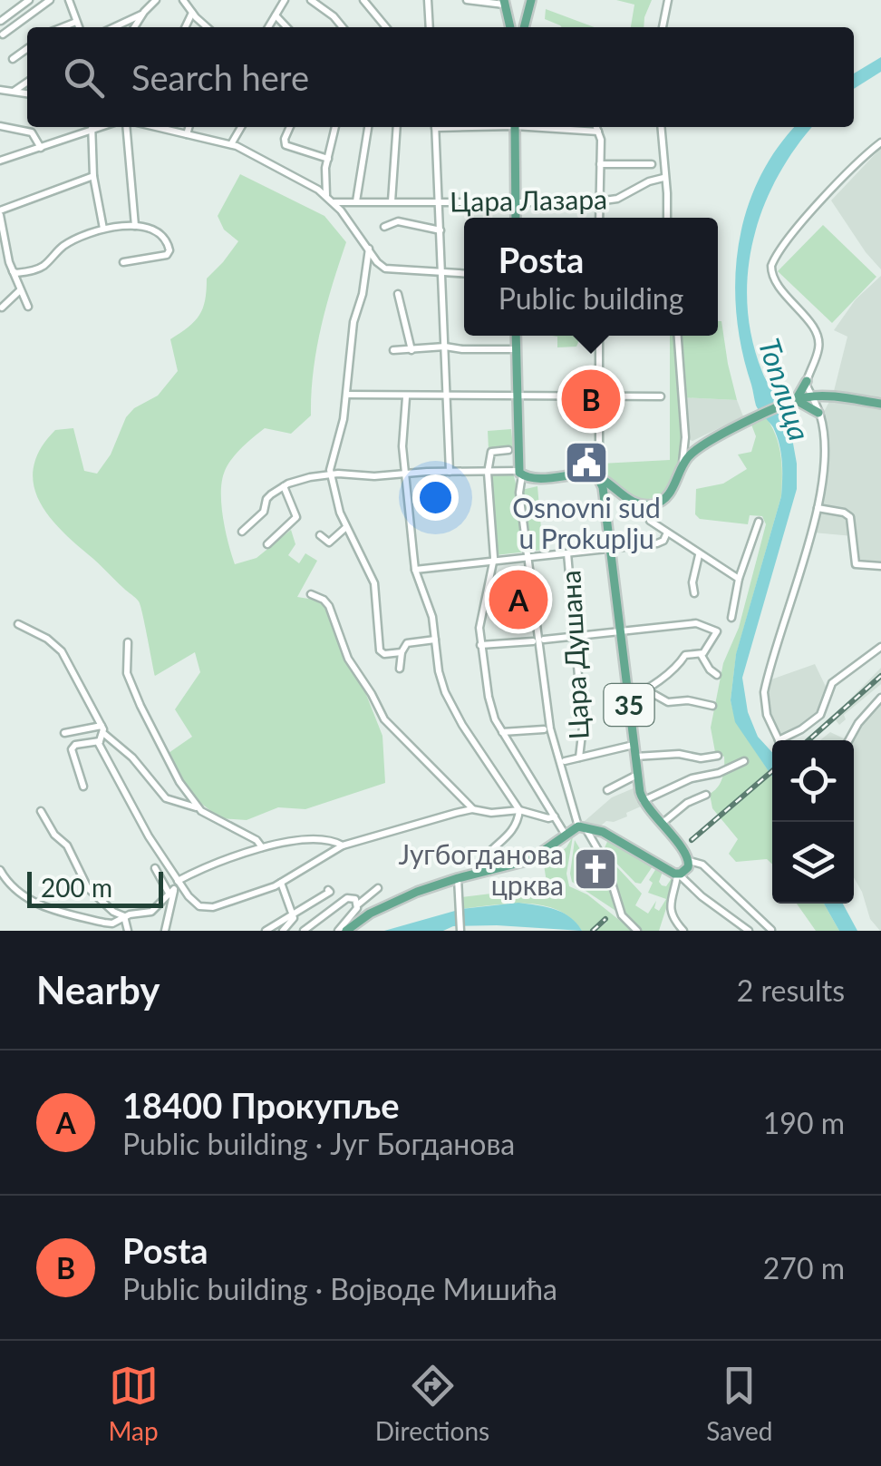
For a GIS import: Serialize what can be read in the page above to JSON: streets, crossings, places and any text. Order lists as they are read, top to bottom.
{
  "streets": {
    "main road": ["35"],
    "street": ["Цара Лазара", "Цара Душана"]
  },
  "water": ["Топлица"],
  "places": {
    "public building": ["Osnovni sud u Prokuplju"],
    "church": ["Југбогданова црква"]
  },
  "scale_bar": "200 m",
  "page": {
    "search": "Search here",
    "popup": ["Posta", "Public building"],
    "pins": ["B", "A"],
    "scale": "200 m",
    "heading": ["Nearby", "2 results"],
    "list": [
      {
        "mark": "A",
        "name": "18400 Прокупље",
        "note": "Public building · Југ Богданова",
        "value": "190 m"
      },
      {
        "mark": "B",
        "name": "Posta",
        "note": "Public building · Војводе Мишића",
        "value": "270 m"
      }
    ],
    "nav": ["Map", "Directions", "Saved"]
  }
}
